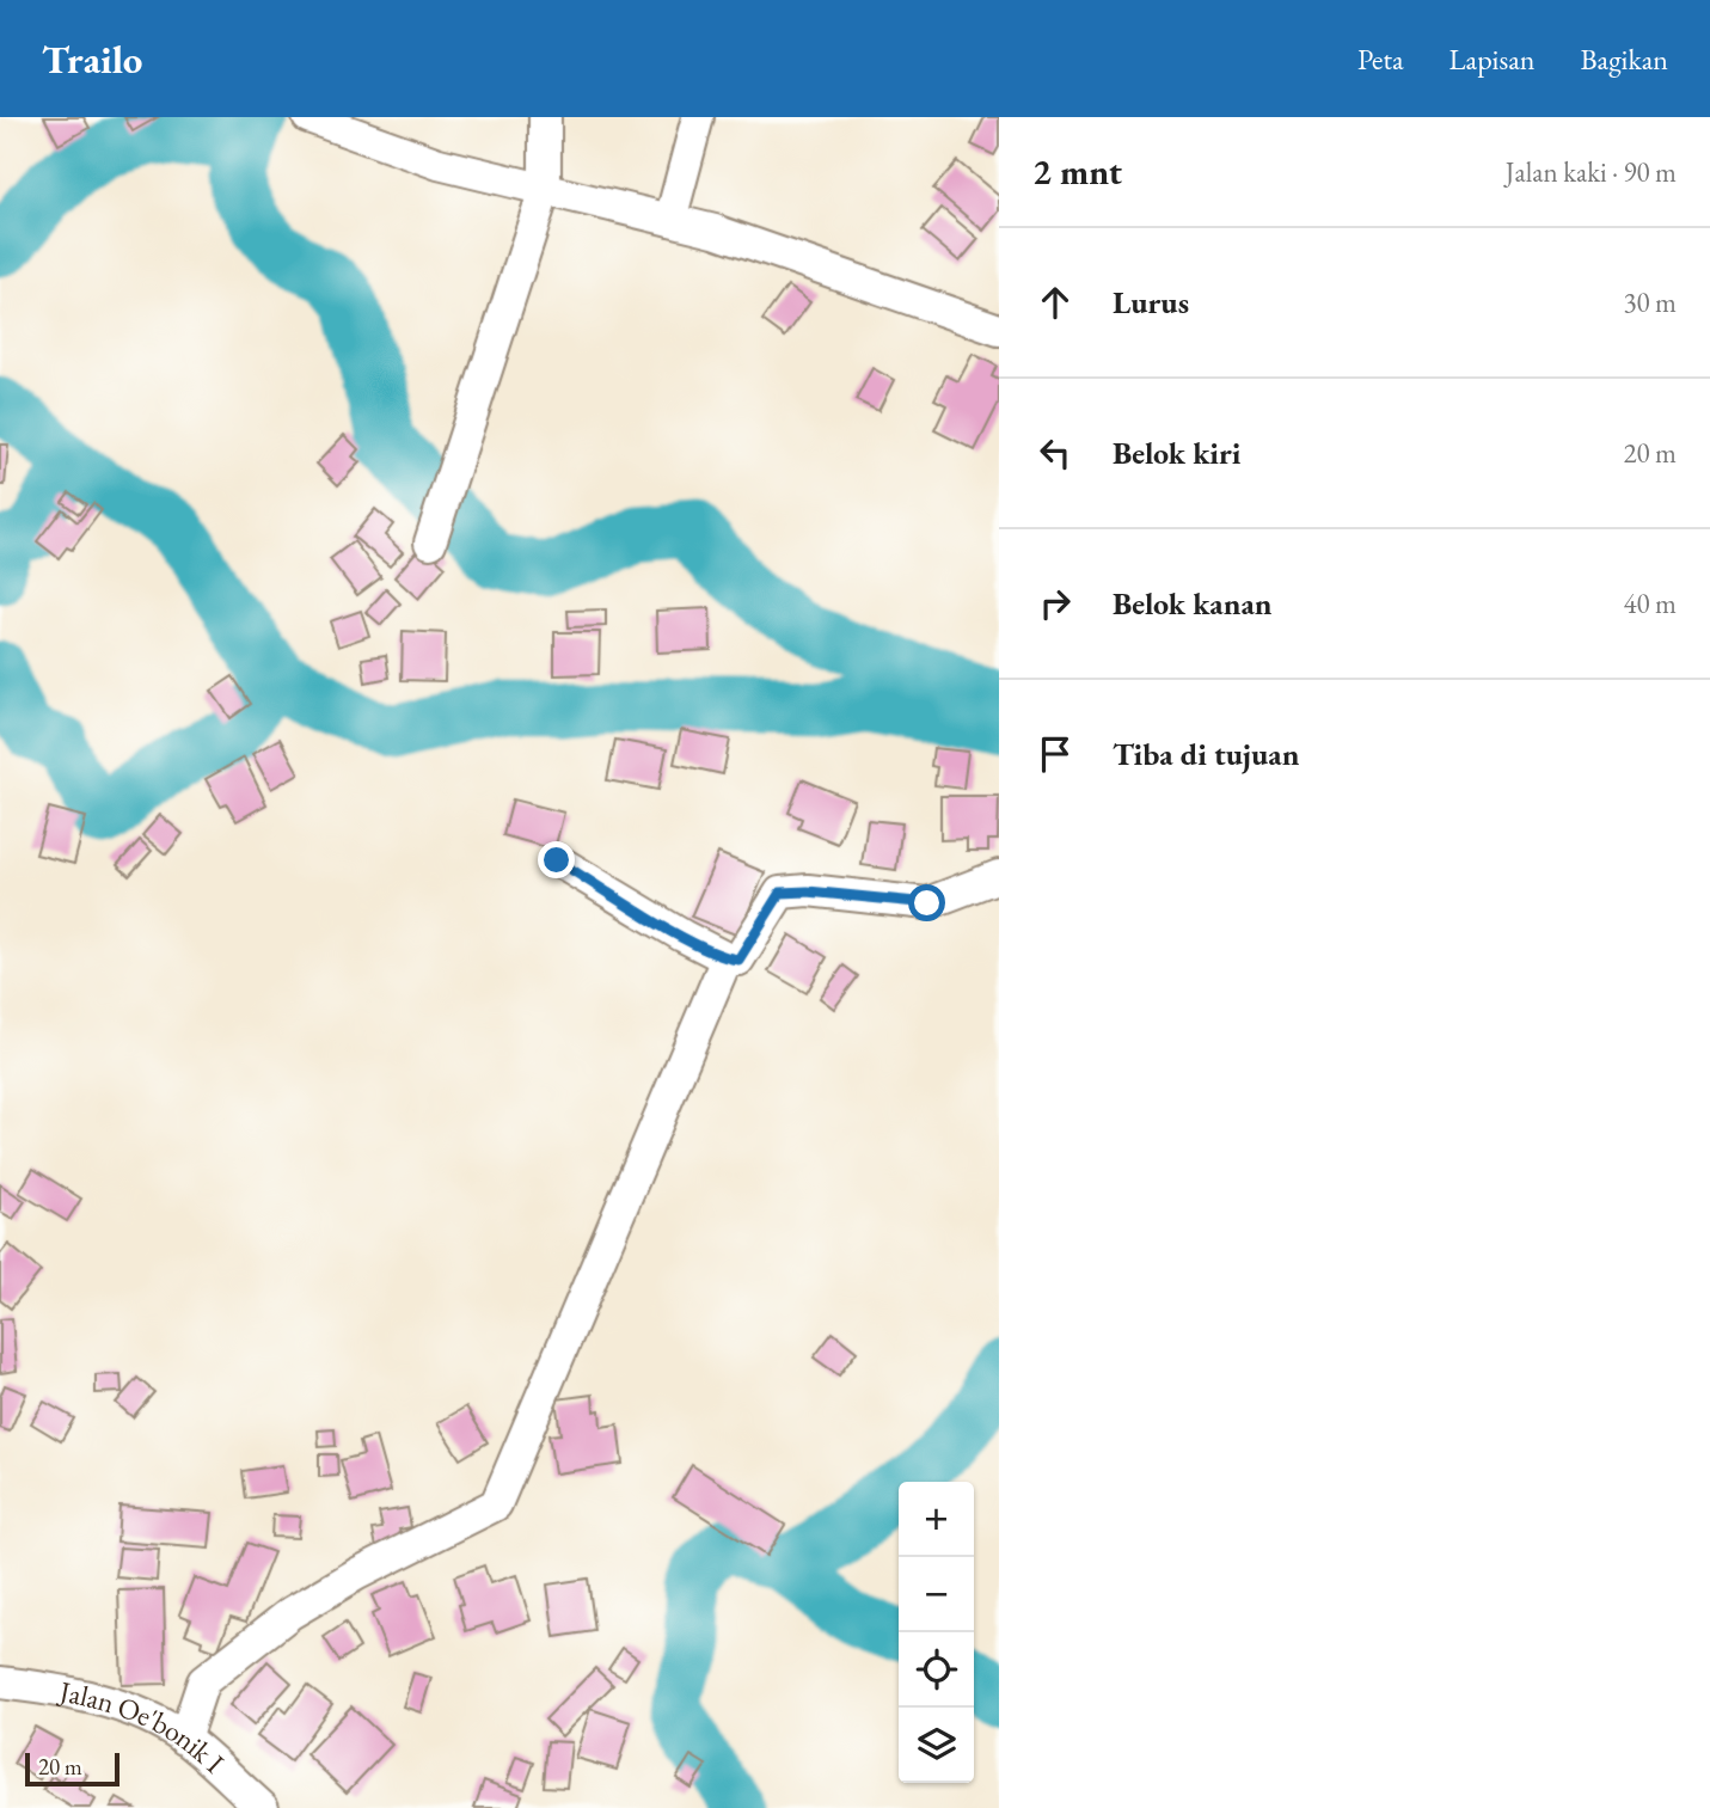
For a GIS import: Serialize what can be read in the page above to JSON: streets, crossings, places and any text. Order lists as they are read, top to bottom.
{
  "streets": {
    "street": ["Jalan Oe'bonik I"]
  },
  "scale_bar": "20 m",
  "page": {
    "header": "Trailo",
    "nav": ["Peta", "Lapisan", "Bagikan"],
    "heading": ["2 mnt", "Jalan kaki · 90 m"],
    "list": [
      ["Lurus", "30 m"],
      ["Belok kiri", "20 m"],
      ["Belok kanan", "40 m"],
      "Tiba di tujuan"
    ],
    "map_buttons": ["+", "−"],
    "scale": "20 m"
  }
}
